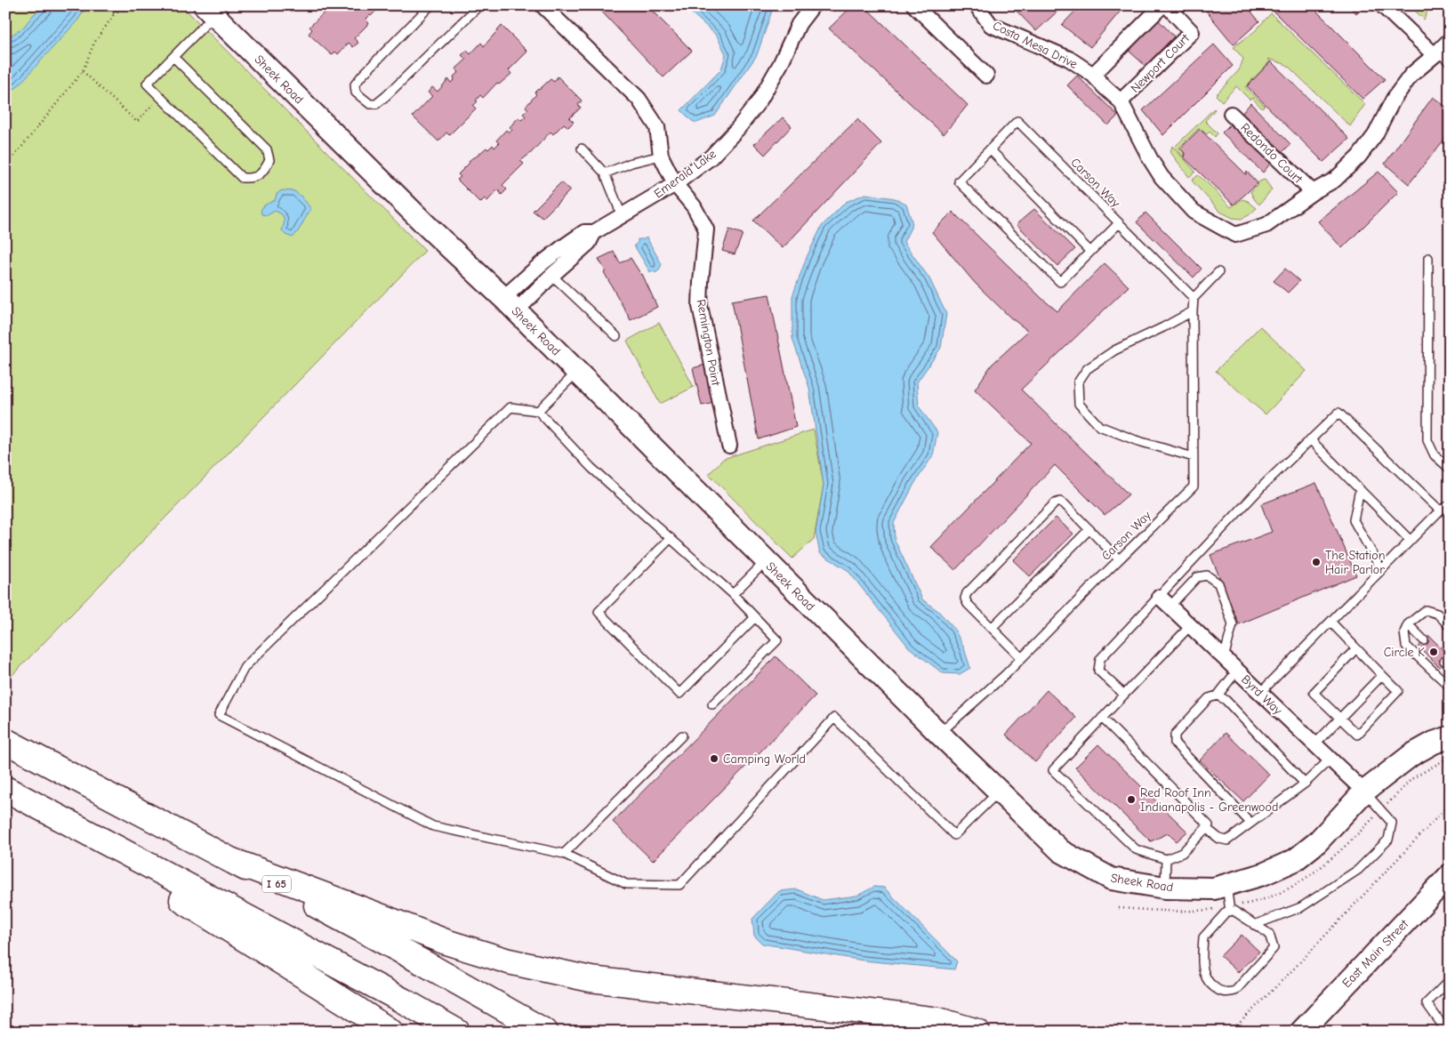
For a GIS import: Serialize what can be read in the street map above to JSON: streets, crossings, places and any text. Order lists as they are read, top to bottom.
{
  "streets": {
    "highway": ["I 65"],
    "street": [
      "Costa Mesa Drive",
      "Newport Court",
      "Sheek Road",
      "Redondo Court",
      "Emerald Lake",
      "Remington Point",
      "Byrd Way",
      "East Main Street"
    ],
    "lane": ["Carson Way"]
  },
  "crossings": [
    ["Costa Mesa Drive", "Newport Court"],
    ["Costa Mesa Drive", "Redondo Court"],
    ["Sheek Road", "Emerald Lake"],
    ["Sheek Road", "Carson Way"],
    ["Sheek Road", "Byrd Way"],
    ["Emerald Lake", "Remington Point"]
  ],
  "places": [
    "The Station Hair Parlor",
    "Circle K",
    "Camping World",
    "Red Roof Inn Indianapolis - Greenwood"
  ]
}
